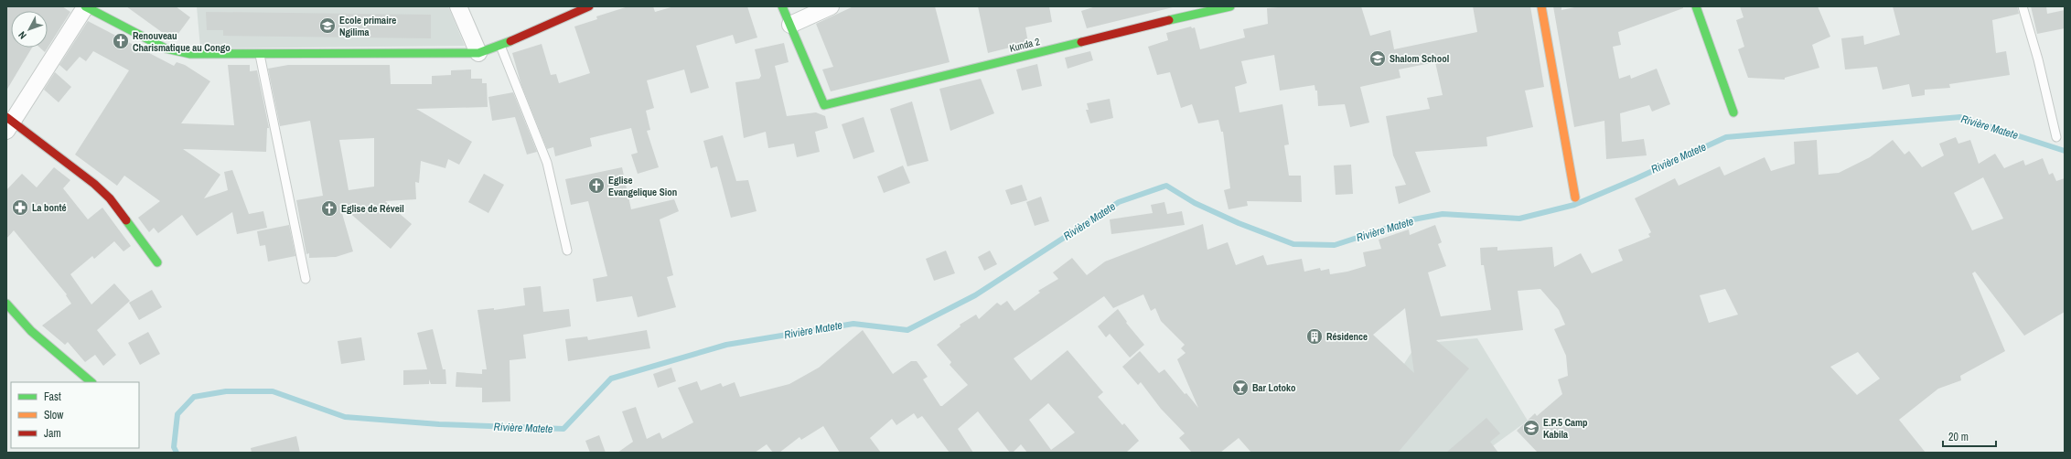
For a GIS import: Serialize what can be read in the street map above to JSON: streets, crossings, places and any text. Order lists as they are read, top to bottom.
{
  "streets": {
    "street": ["Kunda 2"]
  },
  "water": ["Rivière Matete"],
  "places": {
    "school or university": ["Ecole primaire Ngilima", "Shalom School", "E.P.5 Camp Kabila"],
    "church": ["Renouveau Charismatique au Congo", "Eglise Evangelique Sion", "Eglise de Réveil"],
    "pharmacy": ["La bonté"],
    "building": ["Résidence"],
    "bar": ["Bar Lotoko"]
  },
  "legend": ["Fast", "Slow", "Jam"],
  "scale_bar": "20 m",
  "north": "bottom left"
}
